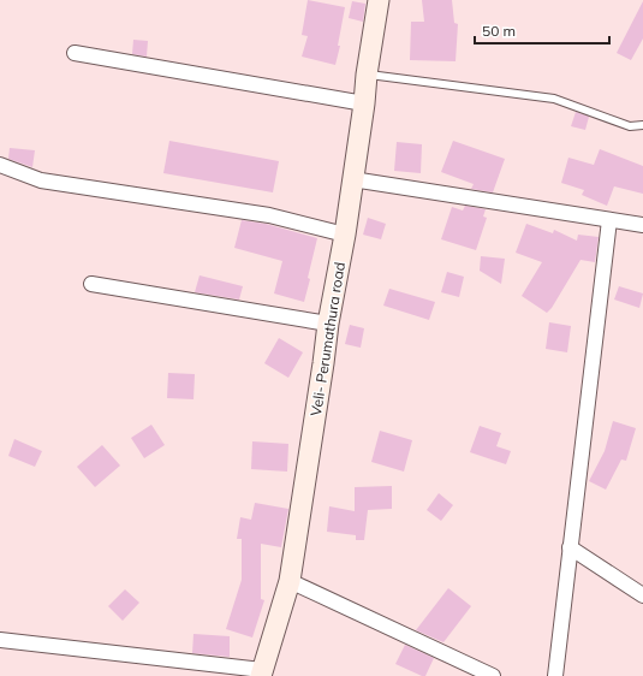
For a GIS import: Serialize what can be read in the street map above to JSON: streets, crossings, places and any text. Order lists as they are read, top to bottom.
{
  "streets": {
    "main road": ["Veli- Perumathura road"]
  },
  "scale_bar": "50 m"
}
